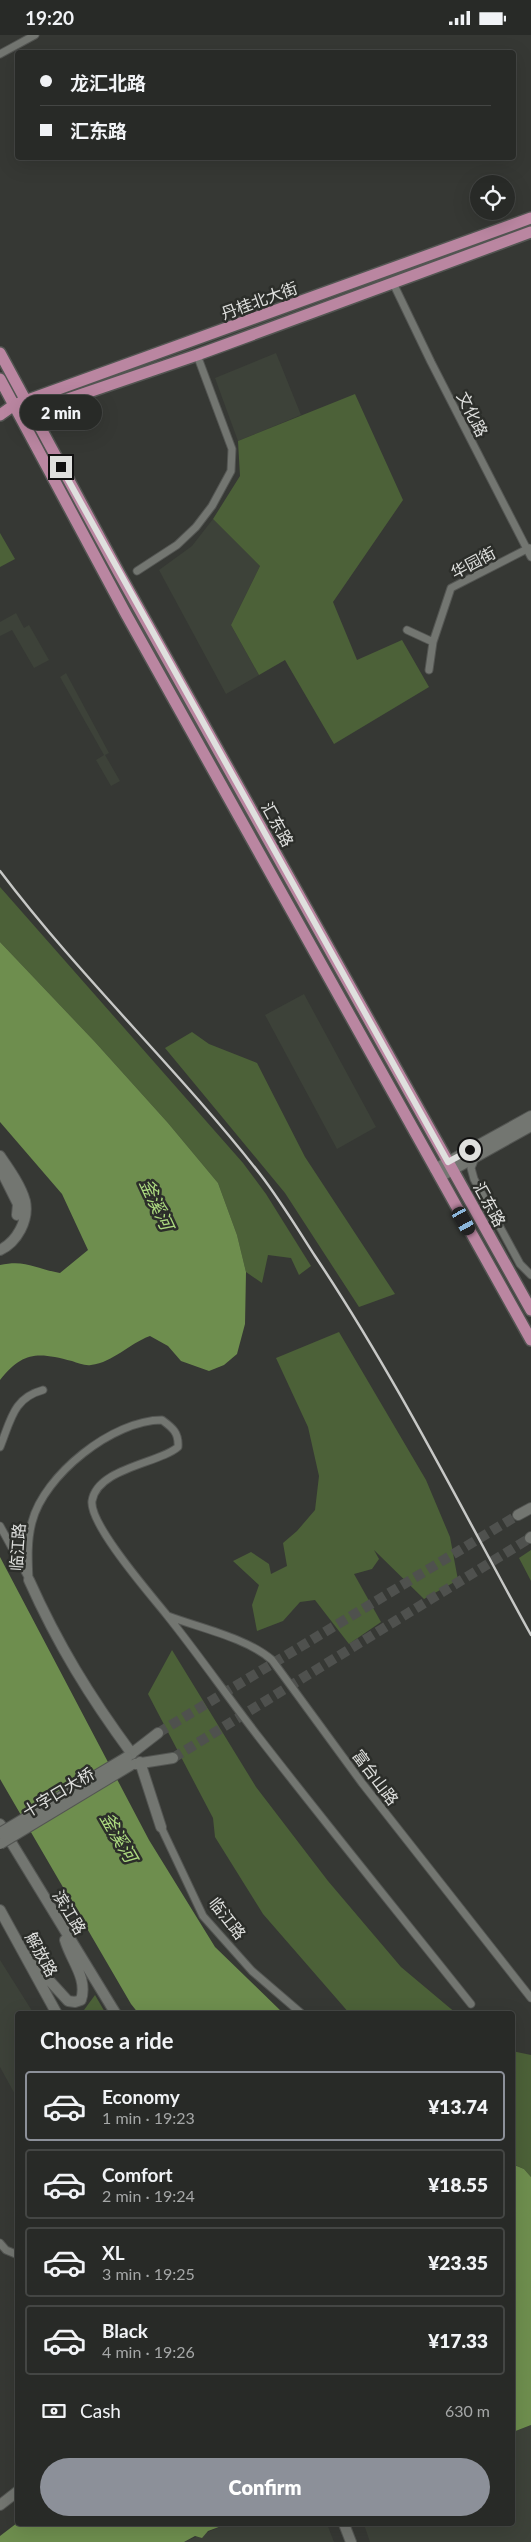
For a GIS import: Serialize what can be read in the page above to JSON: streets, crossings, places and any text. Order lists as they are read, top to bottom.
{
  "streets": {
    "main road": [
      "丹桂北大街",
      "汇东路",
      "临江路",
      "十字口大桥",
      "滨江路",
      "解放路"
    ],
    "street": ["文化路", "华园街", "富台山路"]
  },
  "crossings": [
    ["丹桂北大街", "文化路"],
    ["丹桂北大街", "汇东路"],
    ["文化路", "华园街"],
    ["临江路", "富台山路"],
    ["临江路", "十字口大桥"]
  ],
  "water": ["釜溪河"],
  "page": {
    "status": "19:20",
    "banner": ["龙汇北路", "汇东路"],
    "bubble": "2 min",
    "heading": "Choose a ride",
    "list": [
      {
        "name": "Economy",
        "note": "1 min · 19:23",
        "value": "¥13.74"
      },
      {
        "name": "Comfort",
        "note": "2 min · 19:24",
        "value": "¥18.55"
      },
      {
        "name": "XL",
        "note": "3 min · 19:25",
        "value": "¥23.35"
      },
      {
        "name": "Black",
        "note": "4 min · 19:26",
        "value": "¥17.33"
      }
    ],
    "pay": ["Cash", "630 m"],
    "buttons": "Confirm"
  }
}
